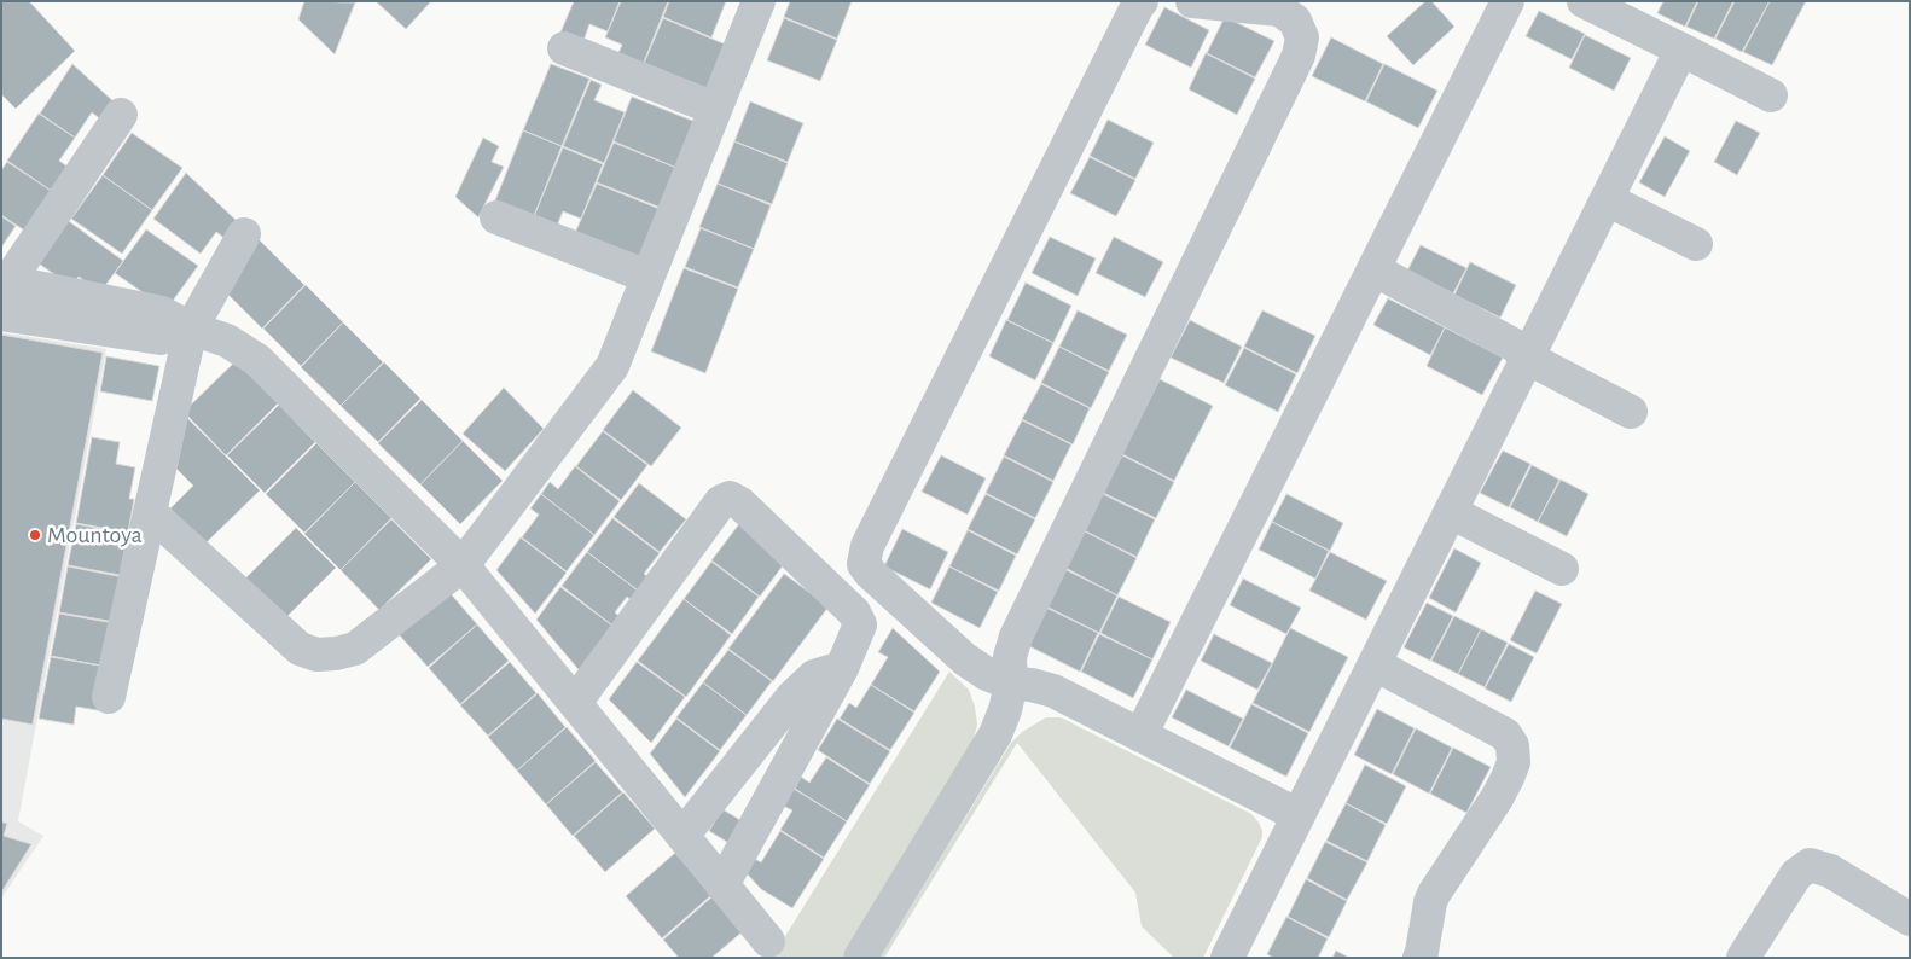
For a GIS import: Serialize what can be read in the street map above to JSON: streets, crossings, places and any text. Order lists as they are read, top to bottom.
{
  "places": ["Mountoya"]
}
